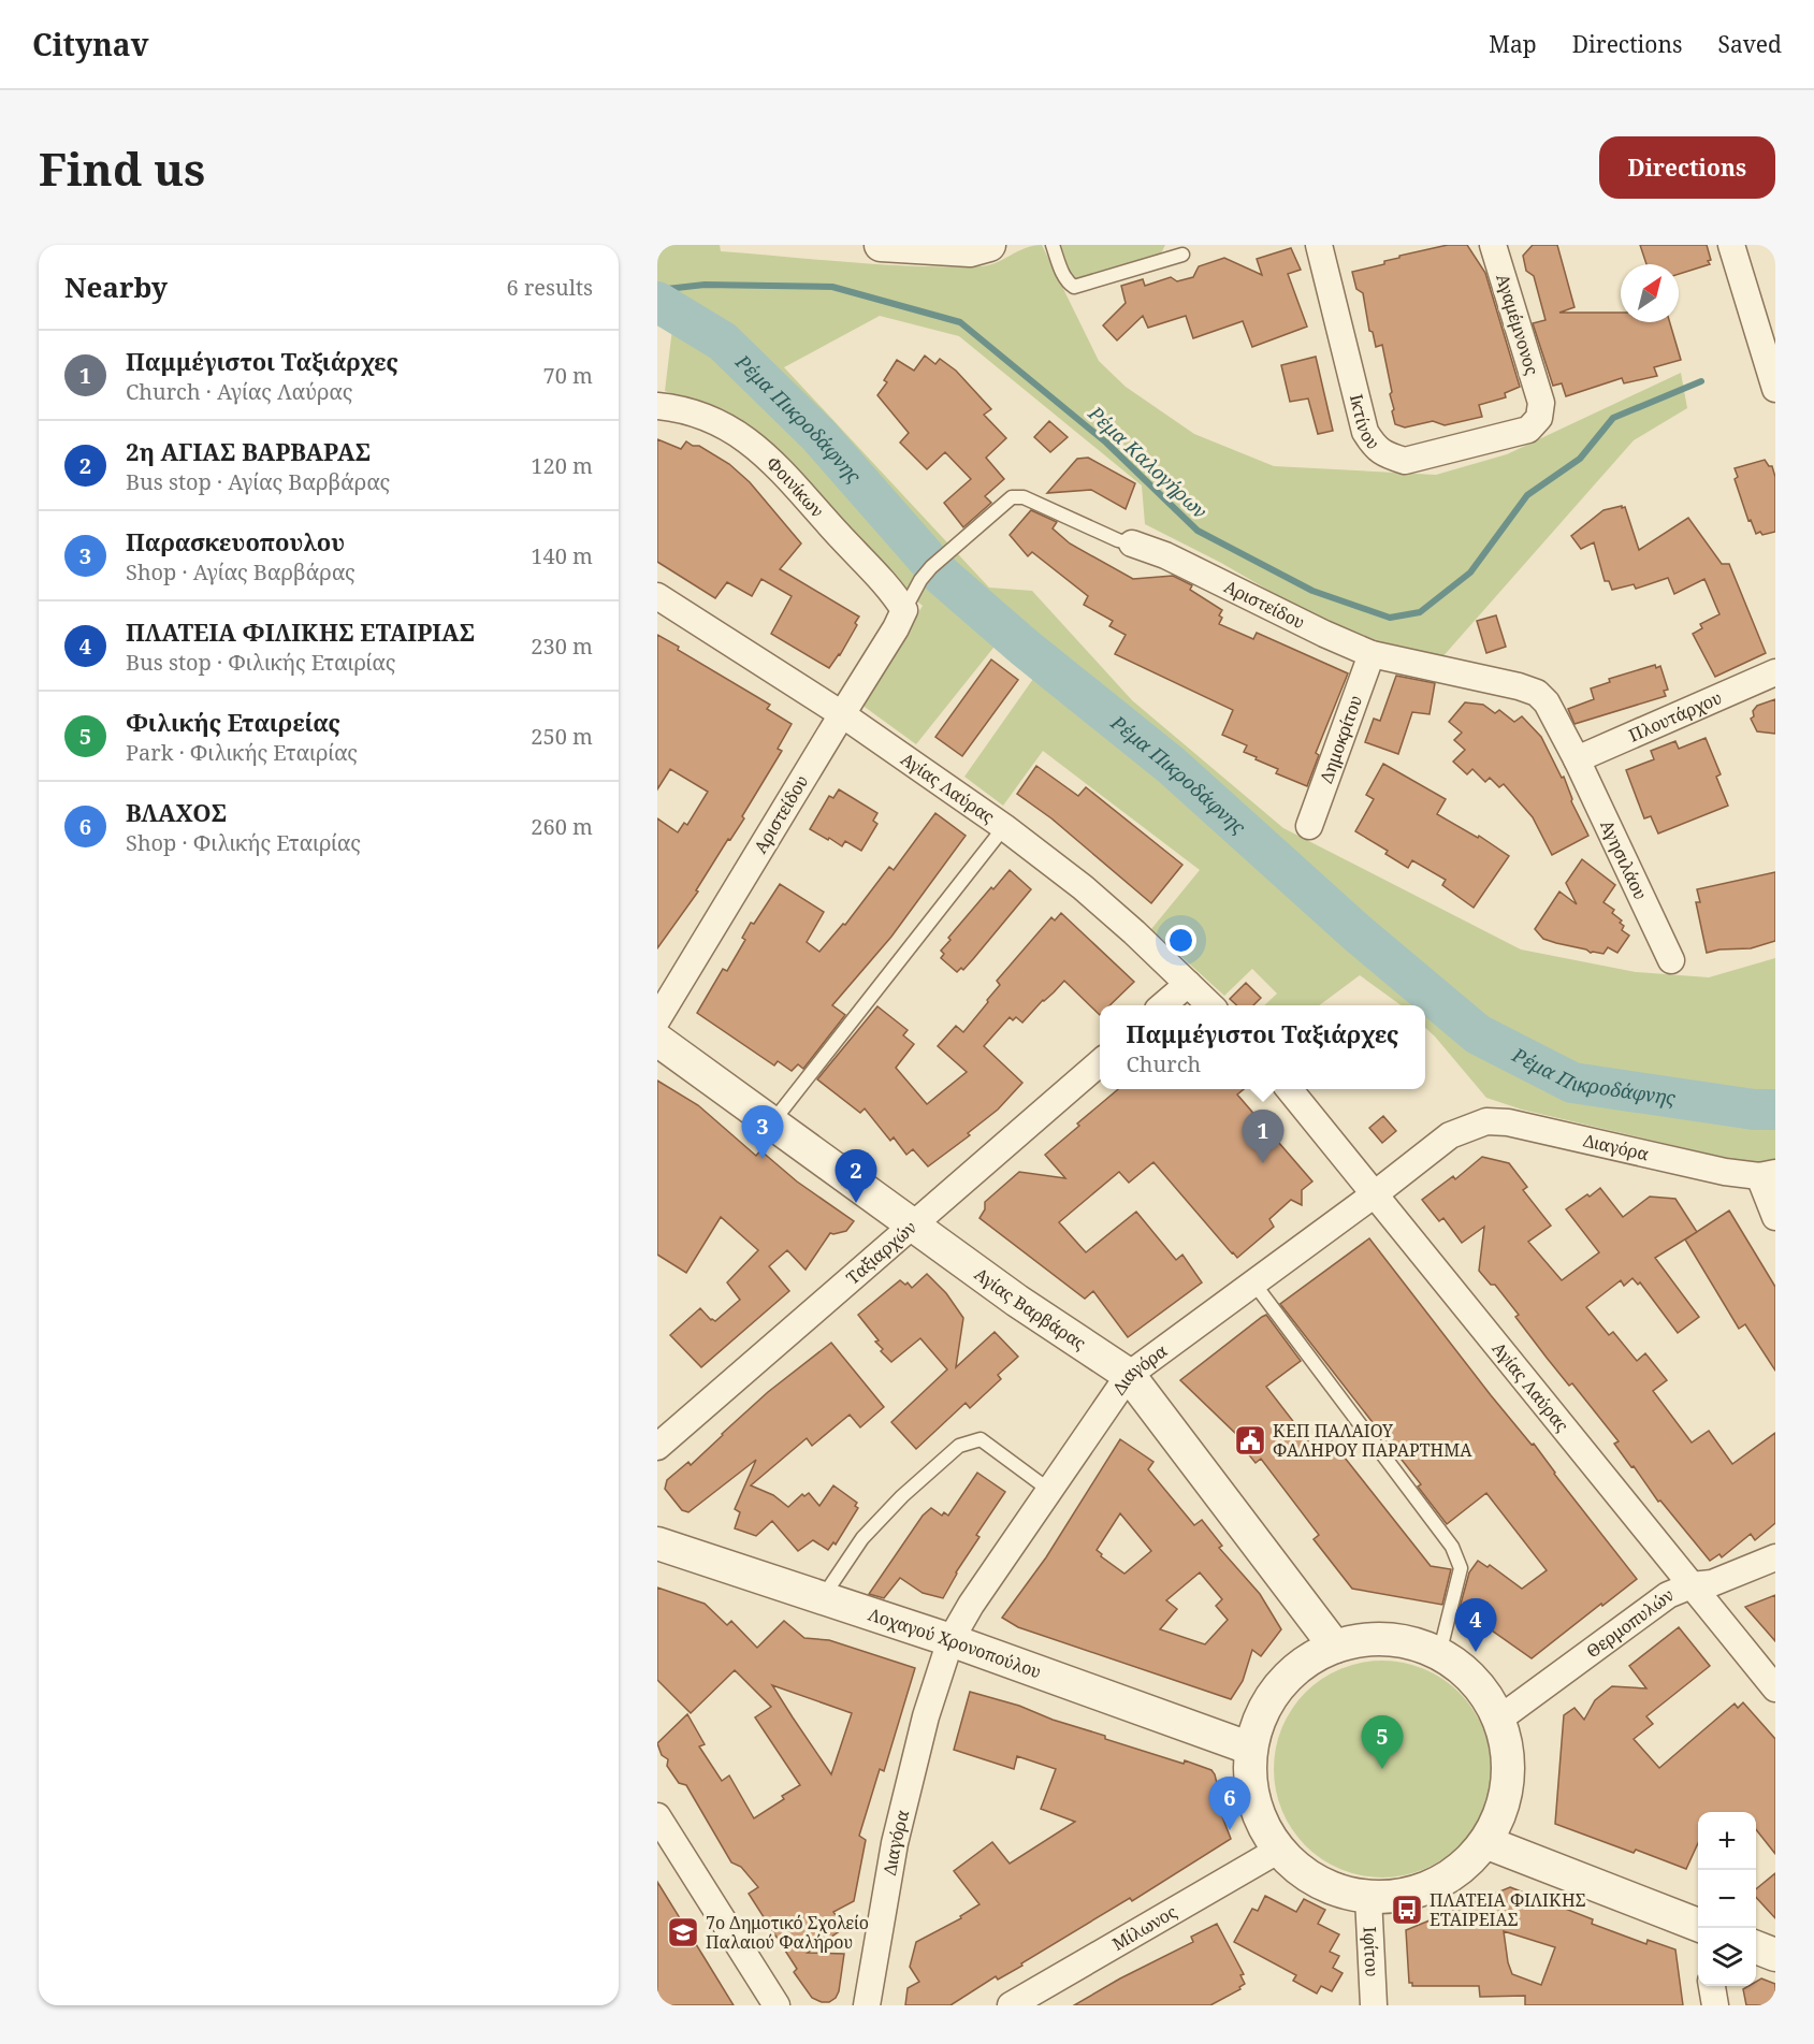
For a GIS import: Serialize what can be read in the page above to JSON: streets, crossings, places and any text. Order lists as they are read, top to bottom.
{
  "streets": {
    "street": [
      "Αγαμέμνονος",
      "Ικτίνου",
      "Φοινίκων",
      "Αριστείδου",
      "Πλουτάρχου",
      "Δημοκρίτου",
      "Αγίας Λαύρας",
      "Αγησιλάου",
      "Διαγόρα",
      "Ταξιαρχών",
      "Αγίας Βαρβάρας",
      "Θερμοπυλών",
      "Λοχαγού Χρονοπούλου",
      "Μίλωνος",
      "Ιφίτου"
    ]
  },
  "crossings": [
    ["Αγαμέμνονος", "Ικτίνου"],
    ["Φοινίκων", "Αριστείδου"],
    ["Αριστείδου", "Πλουτάρχου"],
    ["Αριστείδου", "Δημοκρίτου"],
    ["Αριστείδου", "Αγίας Λαύρας"],
    ["Αριστείδου", "Αγησιλάου"],
    ["Πλουτάρχου", "Αγησιλάου"],
    ["Αγίας Λαύρας", "Διαγόρα"],
    ["Αγίας Λαύρας", "Θερμοπυλών"],
    ["Διαγόρα", "Αγίας Βαρβάρας"],
    ["Διαγόρα", "Λοχαγού Χρονοπούλου"],
    ["Ταξιαρχών", "Αγίας Βαρβάρας"]
  ],
  "water": ["Ρέμα Πικροδάφνης", "Ρέμα Καλογήρων"],
  "places": {
    "public building": ["ΚΕΠ ΠΑΛΑΙΟΥ ΦΑΛΗΡΟΥ ΠΑΡΑΡΤΗΜΑ"],
    "bus stop": ["ΠΛΑΤΕΙΑ ΦΙΛΙΚΗΣ ΕΤΑΙΡΕΙΑΣ"],
    "school or university": ["7ο Δημοτικό Σχολείο Παλαιού Φαλήρου"]
  },
  "north": "top right",
  "page": {
    "header": "Citynav",
    "nav": ["Map", "Directions", "Saved"],
    "buttons": "Directions",
    "title": "Find us",
    "heading": ["Nearby", "6 results"],
    "list": [
      {
        "mark": "1",
        "name": "Παμμέγιστοι Ταξιάρχες",
        "note": "Church · Αγίας Λαύρας",
        "value": "70 m"
      },
      {
        "mark": "2",
        "name": "2η ΑΓΙΑΣ ΒΑΡΒΑΡΑΣ",
        "note": "Bus stop · Αγίας Βαρβάρας",
        "value": "120 m"
      },
      {
        "mark": "3",
        "name": "Παρασκευοπουλου",
        "note": "Shop · Αγίας Βαρβάρας",
        "value": "140 m"
      },
      {
        "mark": "4",
        "name": "ΠΛΑΤΕΙΑ ΦΙΛΙΚΗΣ ΕΤΑΙΡΙΑΣ",
        "note": "Bus stop · Φιλικής Εταιρίας",
        "value": "230 m"
      },
      {
        "mark": "5",
        "name": "Φιλικής Εταιρείας",
        "note": "Park · Φιλικής Εταιρίας",
        "value": "250 m"
      },
      {
        "mark": "6",
        "name": "ΒΛΑΧΟΣ",
        "note": "Shop · Φιλικής Εταιρίας",
        "value": "260 m"
      }
    ],
    "popup": ["Παμμέγιστοι Ταξιάρχες", "Church"],
    "pins": [
      "3",
      "1",
      "2",
      "4",
      "5",
      "6"
    ],
    "map_buttons": ["+", "−"]
  }
}
